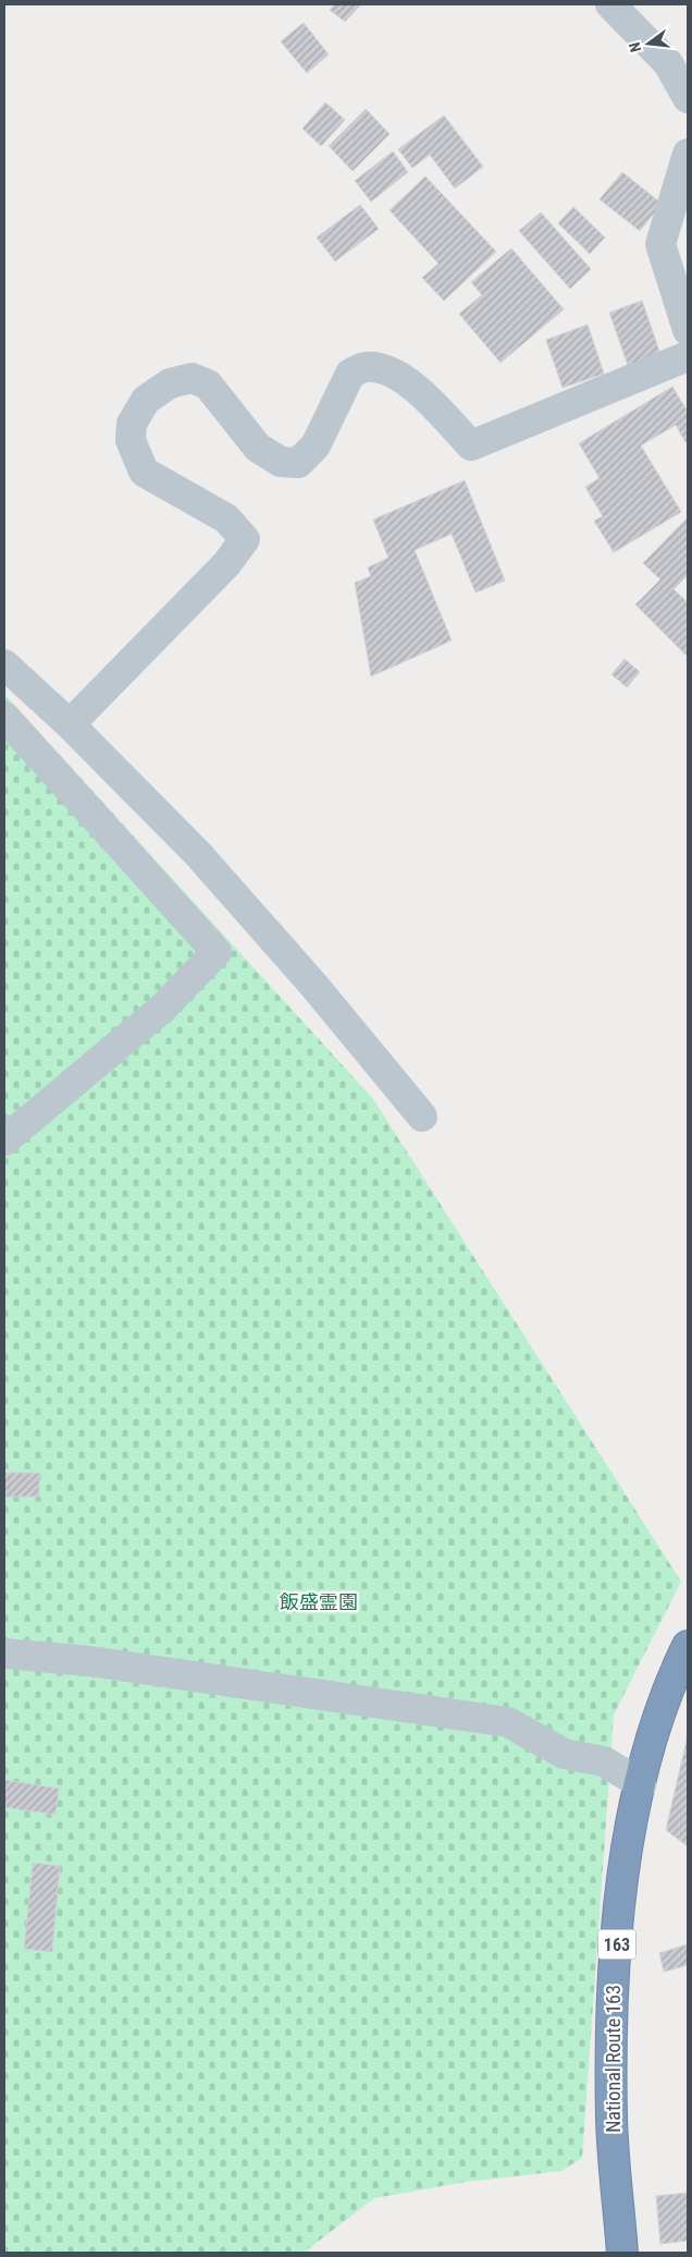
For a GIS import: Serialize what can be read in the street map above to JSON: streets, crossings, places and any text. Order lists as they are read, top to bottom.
{
  "streets": {
    "highway": ["163", "National Route 163"]
  },
  "parks": ["飯盛霊園"],
  "north": "left"
}
